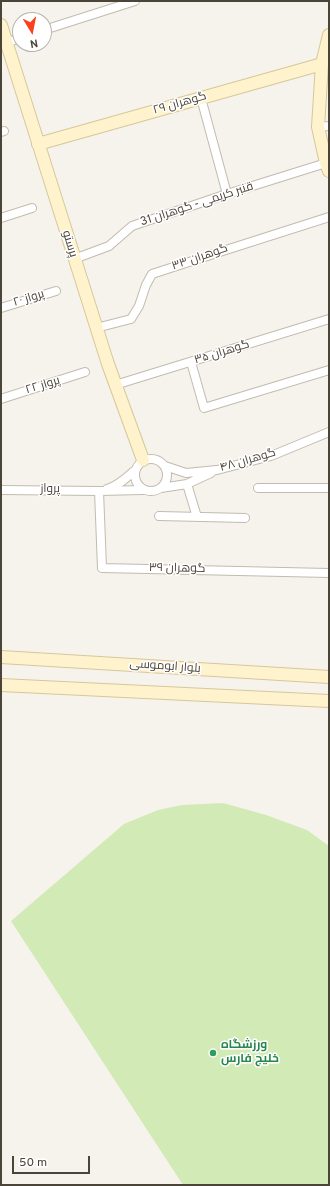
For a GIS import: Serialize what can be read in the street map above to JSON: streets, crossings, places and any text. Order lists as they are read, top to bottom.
{
  "streets": {
    "street": [
      "گوهران ۲۹",
      "قنبر کریمی - گوهران 31",
      "پرستو",
      "گوهران ۳۳",
      "پرواز ۲۰",
      "گوهران ۳۵",
      "پرواز ۲۲",
      "گوهران ۴۸",
      "پرواز",
      "گوهران ۳۹",
      "بلوار ابوموسی"
    ]
  },
  "crossings": [
    ["گوهران ۲۹", "پرستو"],
    ["قنبر کریمی - گوهران 31", "پرستو"],
    ["پرستو", "گوهران ۳۳"],
    ["پرستو", "گوهران ۳۵"],
    ["پرستو", "گوهران ۴۸"],
    ["پرستو", "پرواز"],
    ["گوهران ۴۸", "پرواز"],
    ["پرواز", "گوهران ۳۹"]
  ],
  "places": ["ورزشگاه خلیج فارس"],
  "scale_bar": "50 m",
  "north": "bottom"
}
